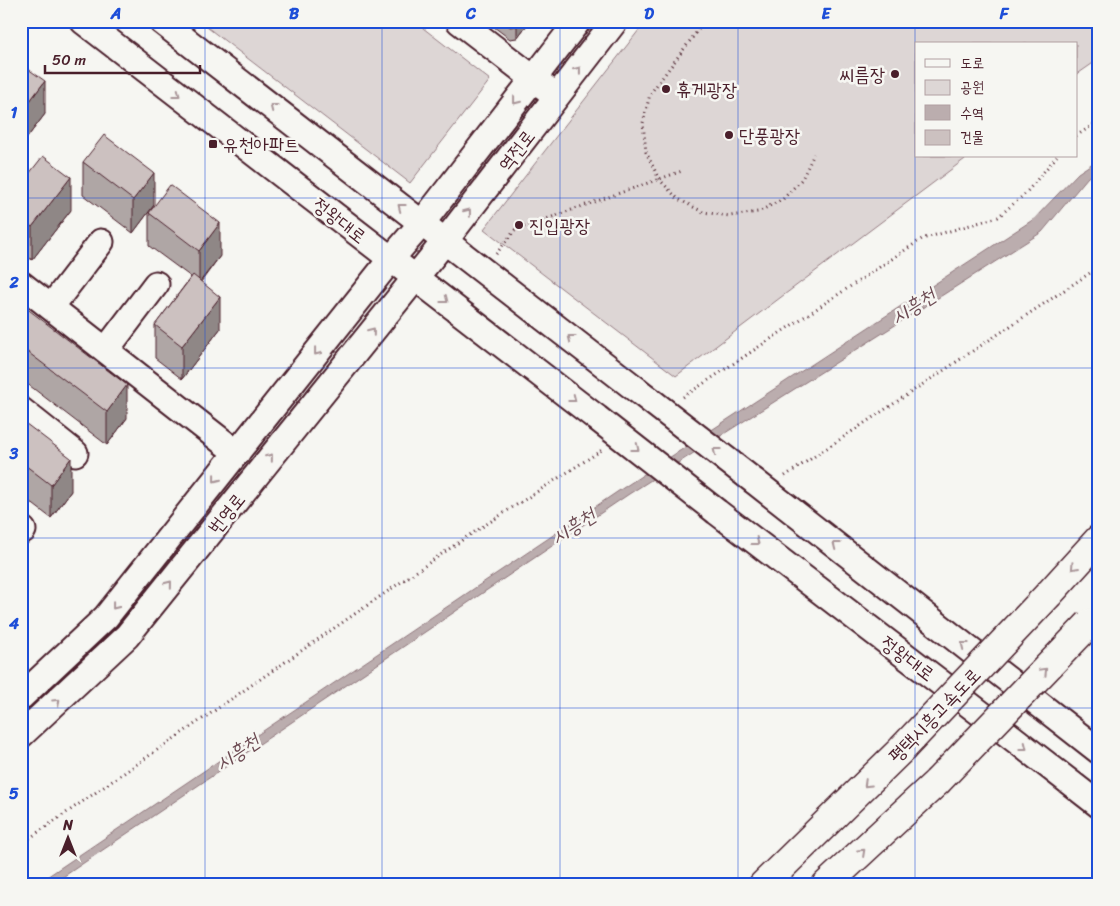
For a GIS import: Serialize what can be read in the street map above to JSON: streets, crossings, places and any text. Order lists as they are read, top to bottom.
{
  "streets": {
    "highway": ["평택시흥고속도로"],
    "street": ["역전로", "정왕대로", "번영로"]
  },
  "crossings": [
    ["역전로", "정왕대로"],
    ["역전로", "번영로"],
    ["정왕대로", "번영로"]
  ],
  "water": ["시흥천"],
  "places": {
    "other": [
      "씨름장",
      "휴게광장",
      "단풍광장",
      "진입광장"
    ],
    "transit": ["유천아파트"]
  },
  "legend": [
    "도로",
    "공원",
    "수역",
    "건물"
  ],
  "scale_bar": "50 m",
  "north": "top",
  "grid": {
    "columns": [
      "A",
      "B",
      "C",
      "D",
      "E",
      "F"
    ],
    "rows": [
      "1",
      "2",
      "3",
      "4",
      "5"
    ]
  }
}
